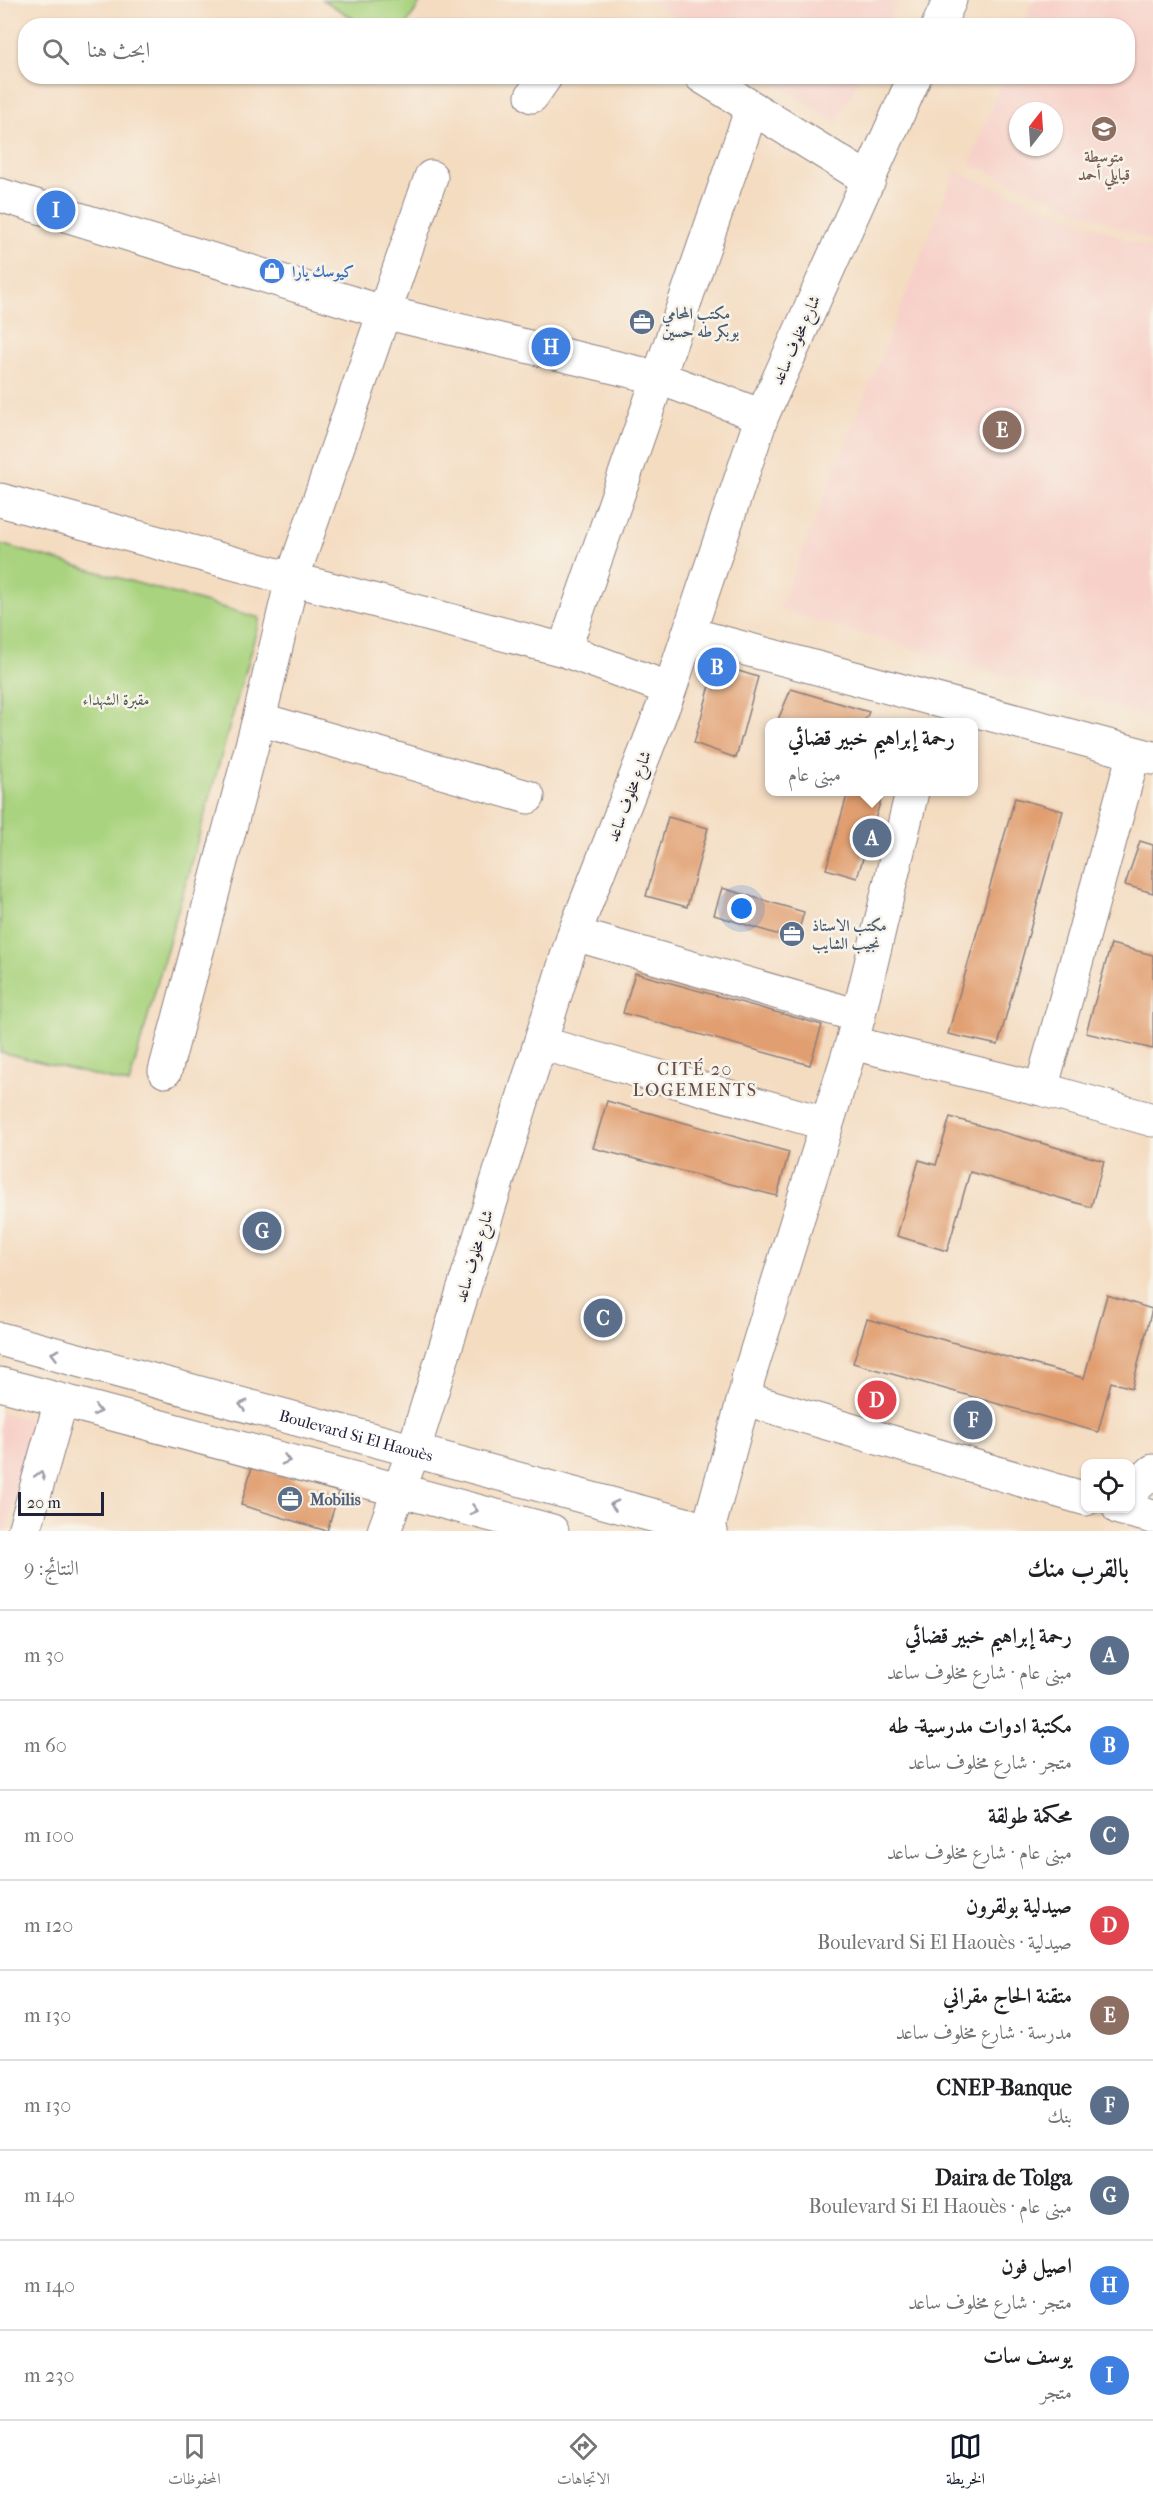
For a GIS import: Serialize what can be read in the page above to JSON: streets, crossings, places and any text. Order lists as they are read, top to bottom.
{
  "streets": {
    "street": ["شارع مخلوف ساعد", "Boulevard Si El Haouès"]
  },
  "crossings": [
    ["شارع مخلوف ساعد", "Boulevard Si El Haouès"]
  ],
  "districts": ["CITÉ 20 LOGEMENTS"],
  "parks": ["مقبرة الشهداء"],
  "places": {
    "school or university": ["متوسطة قبايلي أحمد"],
    "shop": ["كيوسك يارا"],
    "office": ["مكتب المحامي بوبكر طه حسين", "مكتب الاستاذ نجيب الشايب", "Mobilis"]
  },
  "scale_bar": "20 m",
  "north": "top",
  "page": {
    "search": "ابحث هنا",
    "pins": [
      "I",
      "H",
      "E",
      "B",
      "A",
      "G",
      "C",
      "D",
      "F"
    ],
    "popup": ["رحمة إبراهيم خبير قضائي", "مبنى عام"],
    "scale": "20 m",
    "heading": ["بالقرب منك", "النتائج: 9"],
    "list": [
      {
        "mark": "A",
        "name": "رحمة إبراهيم خبير قضائي",
        "note": "مبنى عام · شارع مخلوف ساعد",
        "value": "30 m"
      },
      {
        "mark": "B",
        "name": "مكتبة ادوات مدرسية- طه",
        "note": "متجر · شارع مخلوف ساعد",
        "value": "60 m"
      },
      {
        "mark": "C",
        "name": "محكمة طولقة",
        "note": "مبنى عام · شارع مخلوف ساعد",
        "value": "100 m"
      },
      {
        "mark": "D",
        "name": "صيدلية بولقرون",
        "note": "صيدلية · Boulevard Si El Haouès",
        "value": "120 m"
      },
      {
        "mark": "E",
        "name": "متقنة الحاج مقراني",
        "note": "مدرسة · شارع مخلوف ساعد",
        "value": "130 m"
      },
      {
        "mark": "F",
        "name": "CNEP-Banque",
        "note": "بنك",
        "value": "130 m"
      },
      {
        "mark": "G",
        "name": "Daira de Tolga",
        "note": "مبنى عام · Boulevard Si El Haouès",
        "value": "140 m"
      },
      {
        "mark": "H",
        "name": "اصيل فون",
        "note": "متجر · شارع مخلوف ساعد",
        "value": "140 m"
      },
      {
        "mark": "I",
        "name": "يوسف سات",
        "note": "متجر",
        "value": "230 m"
      }
    ],
    "nav": ["الخريطة", "الاتجاهات", "المحفوظات"]
  }
}
